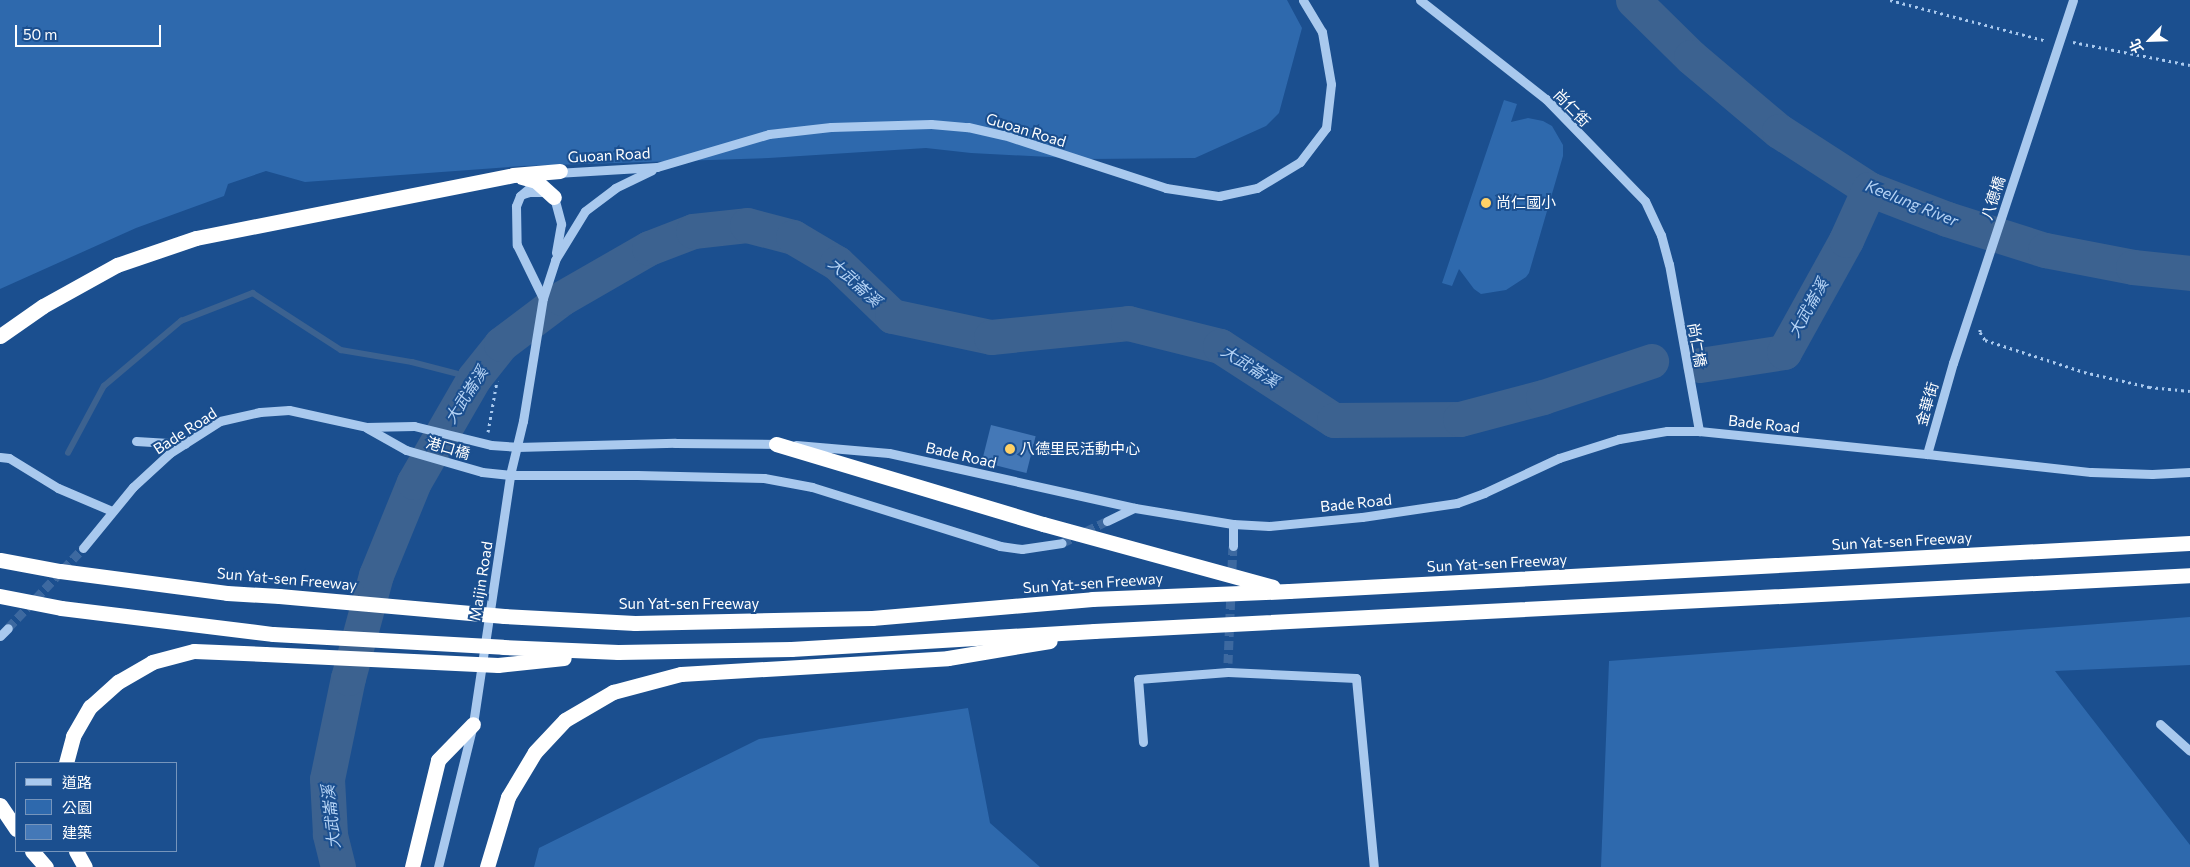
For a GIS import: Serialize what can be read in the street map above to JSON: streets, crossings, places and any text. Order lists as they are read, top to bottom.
{
  "streets": {
    "highway": ["Sun Yat-sen Freeway"],
    "street": [
      "尚仁街",
      "Guoan Road",
      "八德橋",
      "尚仁橋",
      "金華街",
      "Bade Road",
      "港口橋",
      "Maijin Road"
    ]
  },
  "crossings": [
    ["尚仁街", "尚仁橋"],
    ["Guoan Road", "Maijin Road"],
    ["八德橋", "金華街"],
    ["尚仁橋", "Bade Road"],
    ["金華街", "Bade Road"],
    ["Bade Road", "港口橋"],
    ["Bade Road", "Maijin Road"],
    ["港口橋", "Maijin Road"]
  ],
  "water": ["Keelung River", "大武崙溪"],
  "places": ["尚仁國小", "八德里民活動中心"],
  "legend": ["道路", "公園", "建築"],
  "scale_bar": "50 m",
  "north": "bottom left"
}
